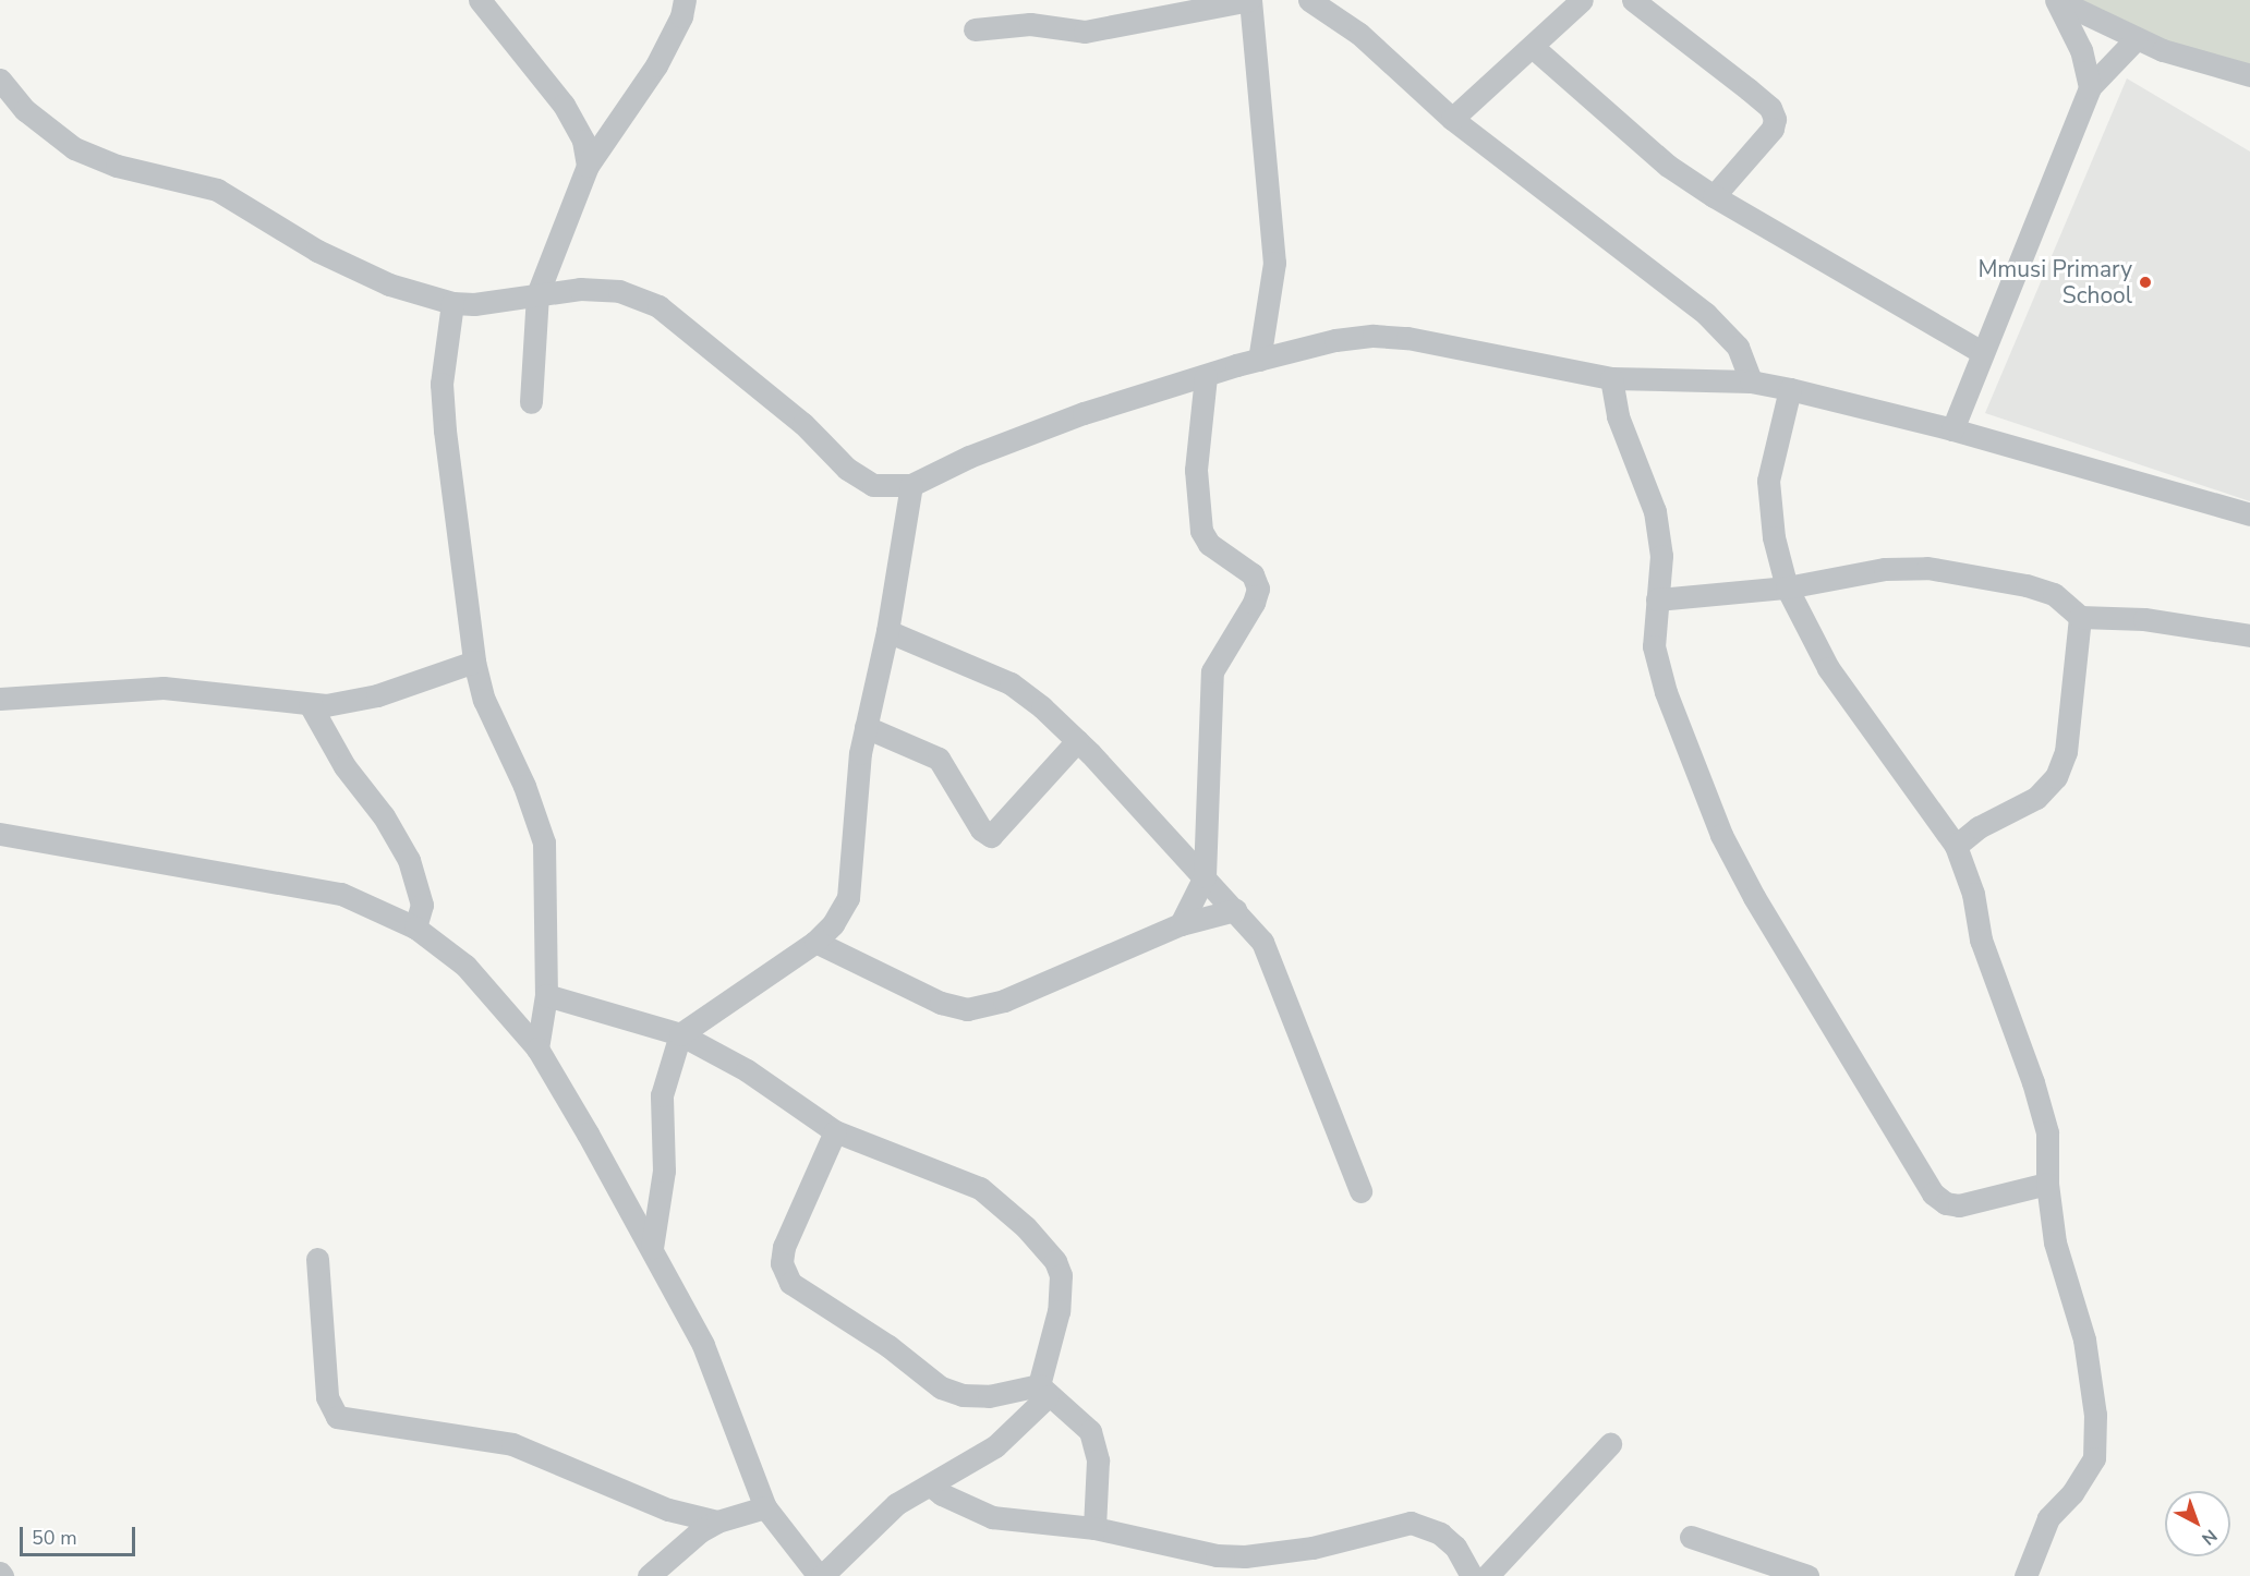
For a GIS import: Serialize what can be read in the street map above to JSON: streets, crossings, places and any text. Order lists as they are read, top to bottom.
{
  "places": ["Mmusi Primary School"],
  "scale_bar": "50 m",
  "north": "bottom right"
}
